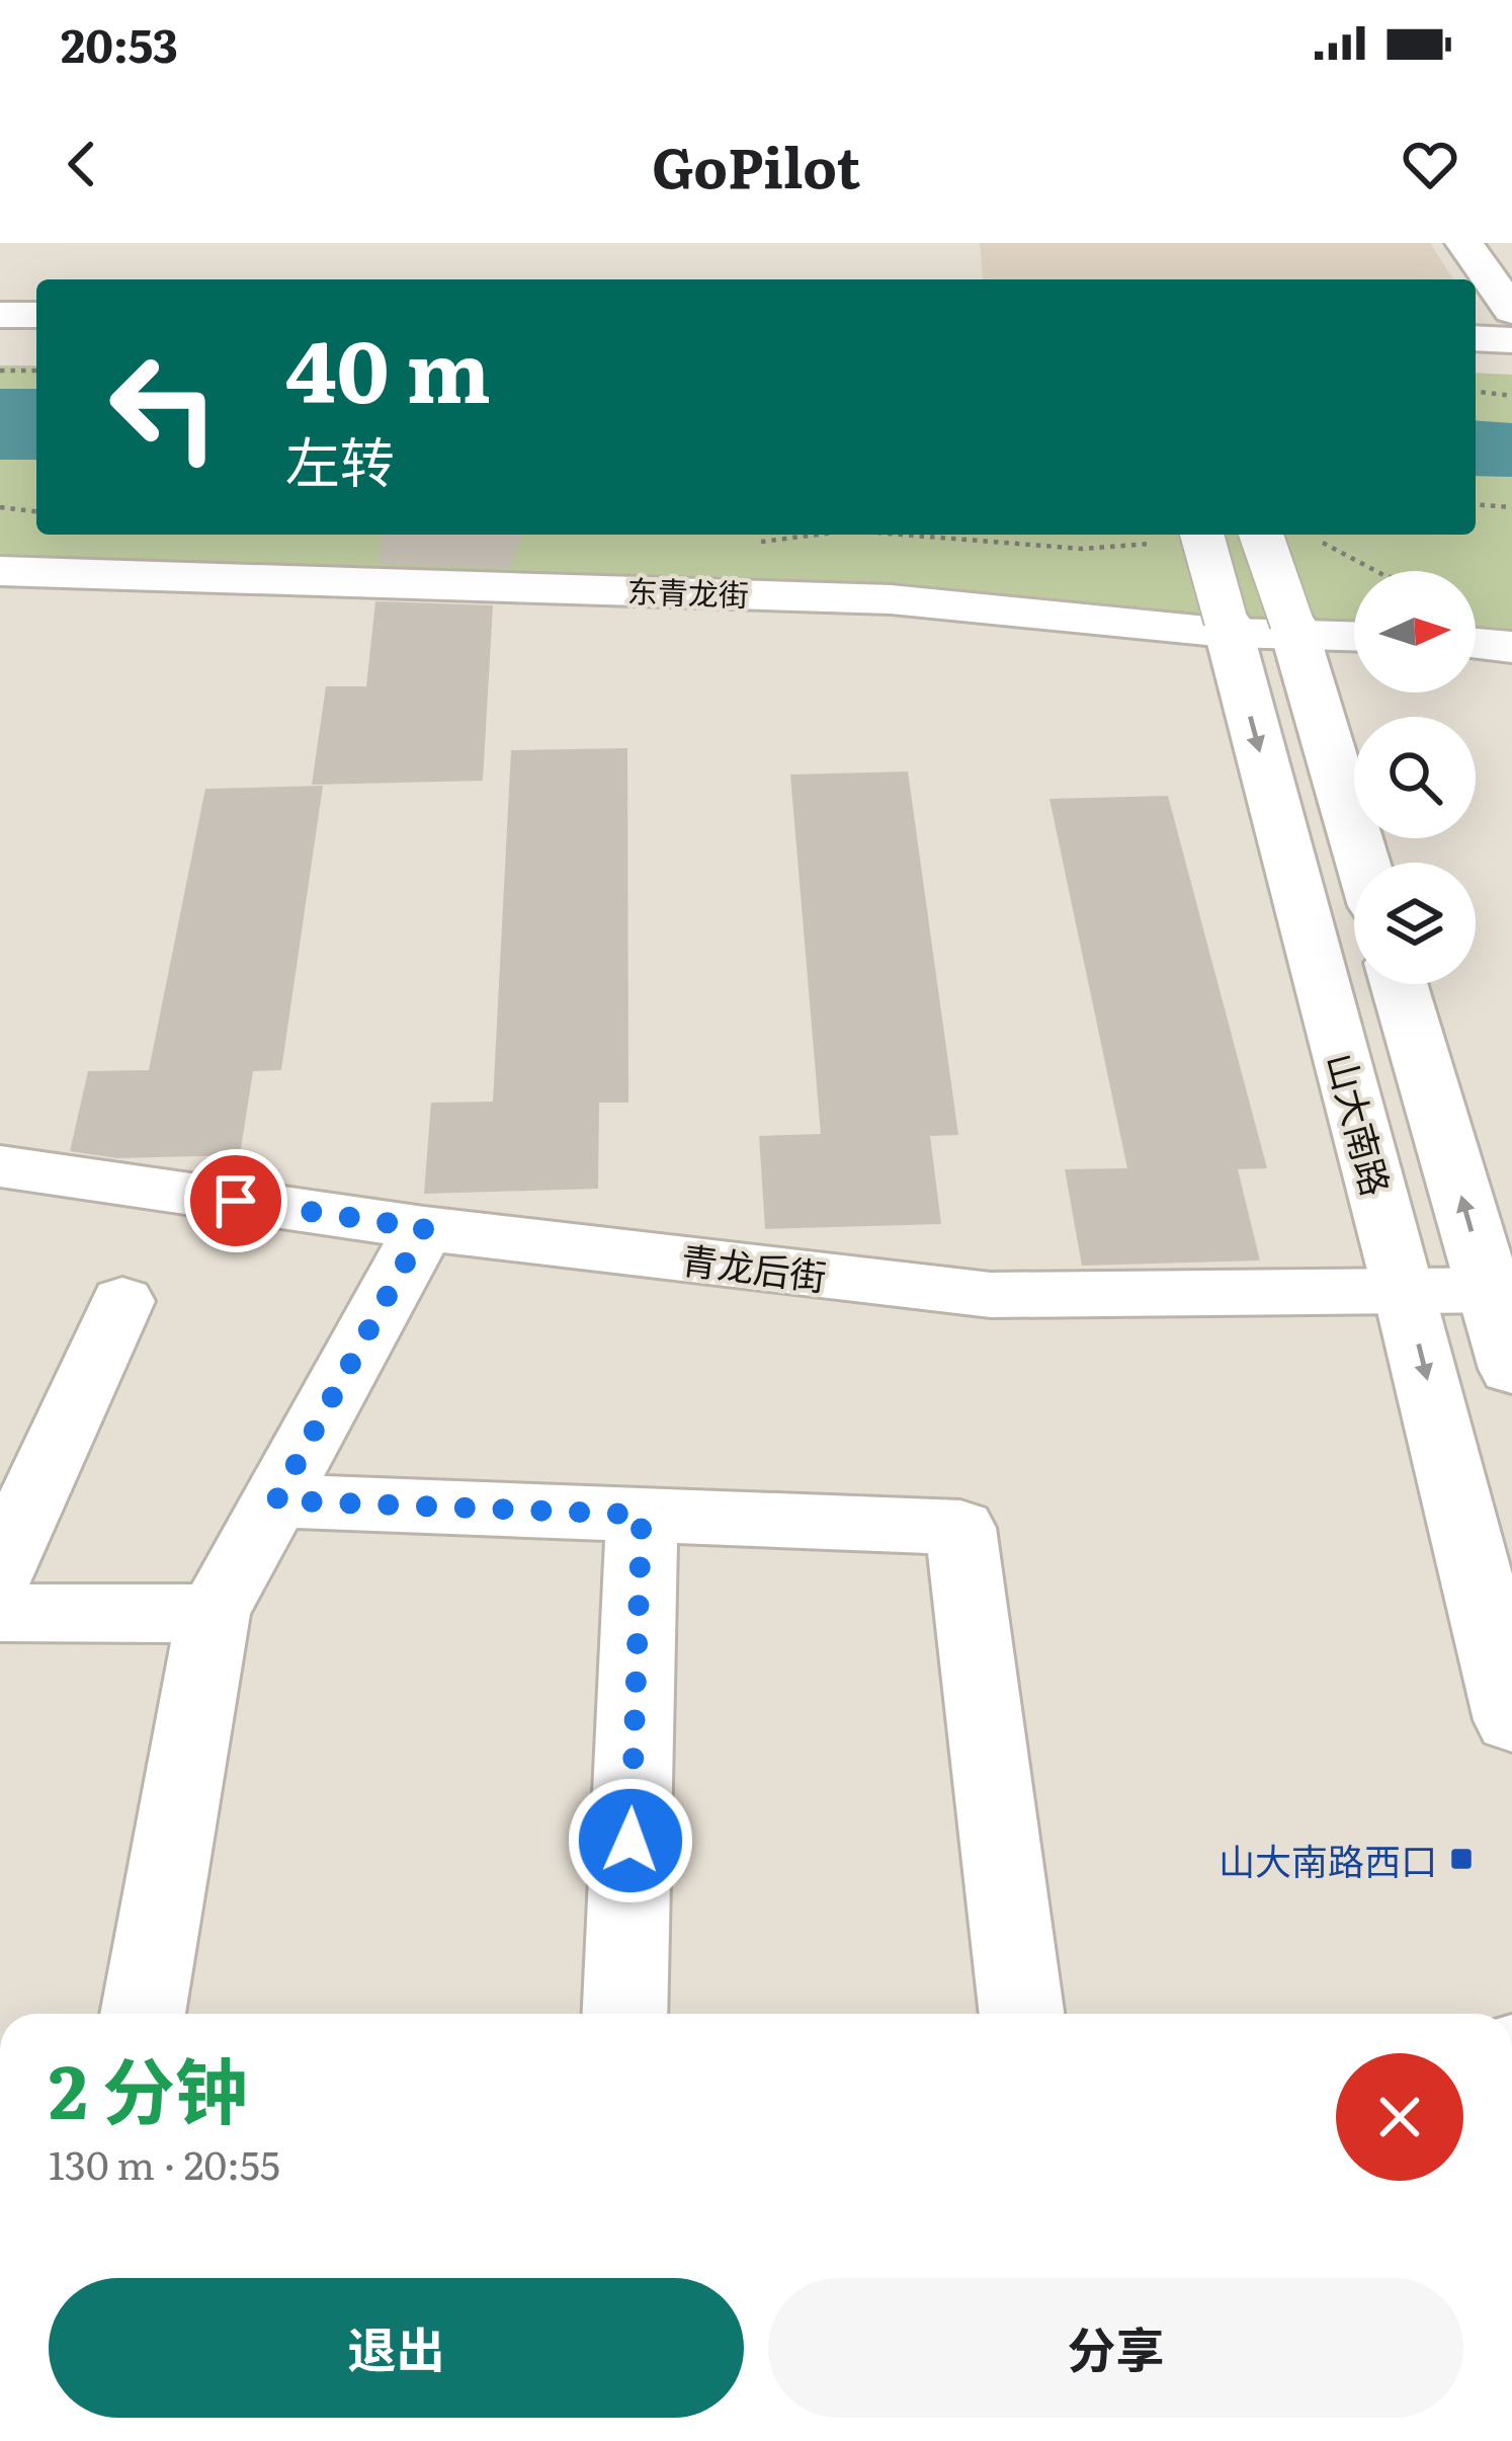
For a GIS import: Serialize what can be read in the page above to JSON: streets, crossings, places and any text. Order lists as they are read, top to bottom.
{
  "streets": {
    "street": ["东青龙街", "山大南路", "青龙后街"]
  },
  "crossings": [
    ["东青龙街", "山大南路"],
    ["山大南路", "青龙后街"]
  ],
  "places": {
    "transit": ["山大南路西口"]
  },
  "north": "right",
  "page": {
    "status": "20:53",
    "header": "GoPilot",
    "turn": ["40 m", "左转"],
    "heading": ["2 分钟", "130 m · 20:55"],
    "buttons": ["退出", "分享"]
  }
}
